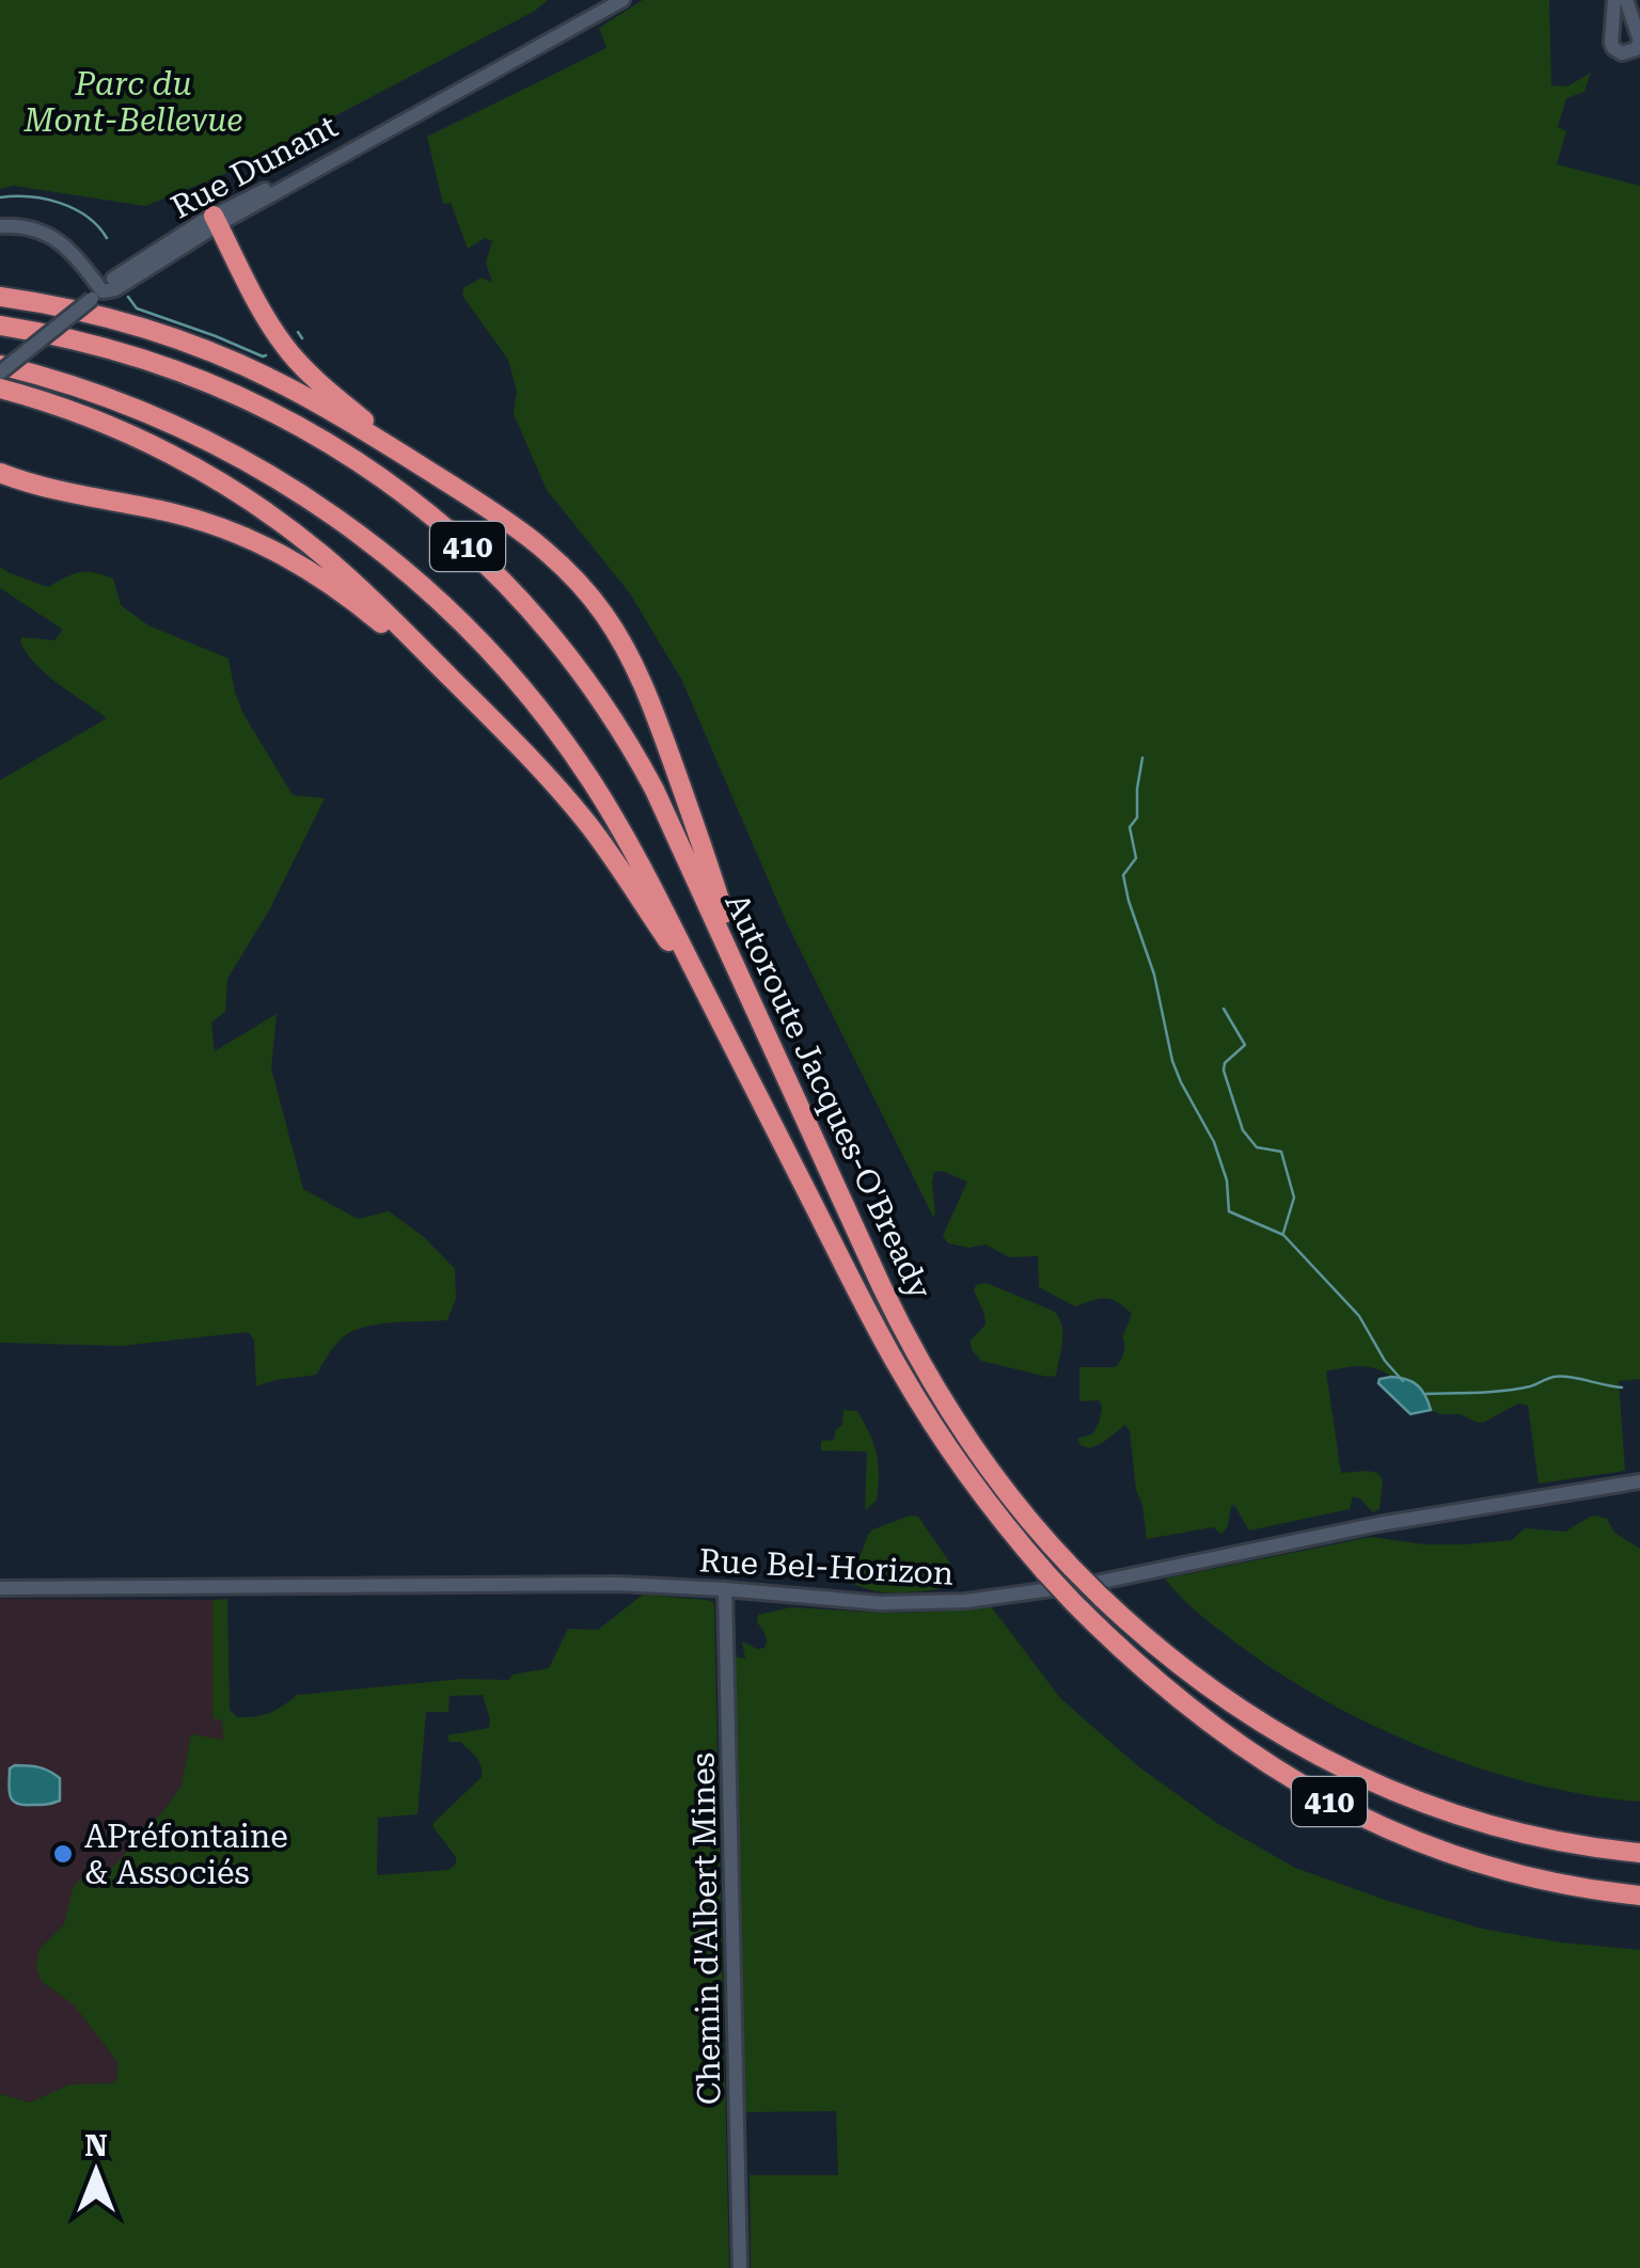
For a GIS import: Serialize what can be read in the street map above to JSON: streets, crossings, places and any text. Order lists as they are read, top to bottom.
{
  "streets": {
    "highway": ["410", "Autoroute Jacques-O'Bready"],
    "street": ["Rue Dunant", "Rue Bel-Horizon", "Chemin d'Albert Mines"]
  },
  "crossings": [
    ["Rue Dunant", "Autoroute Jacques-O'Bready"],
    ["Rue Bel-Horizon", "Chemin d'Albert Mines"]
  ],
  "parks": ["Parc du Mont-Bellevue"],
  "places": ["APréfontaine & Associés"],
  "north": "top"
}
